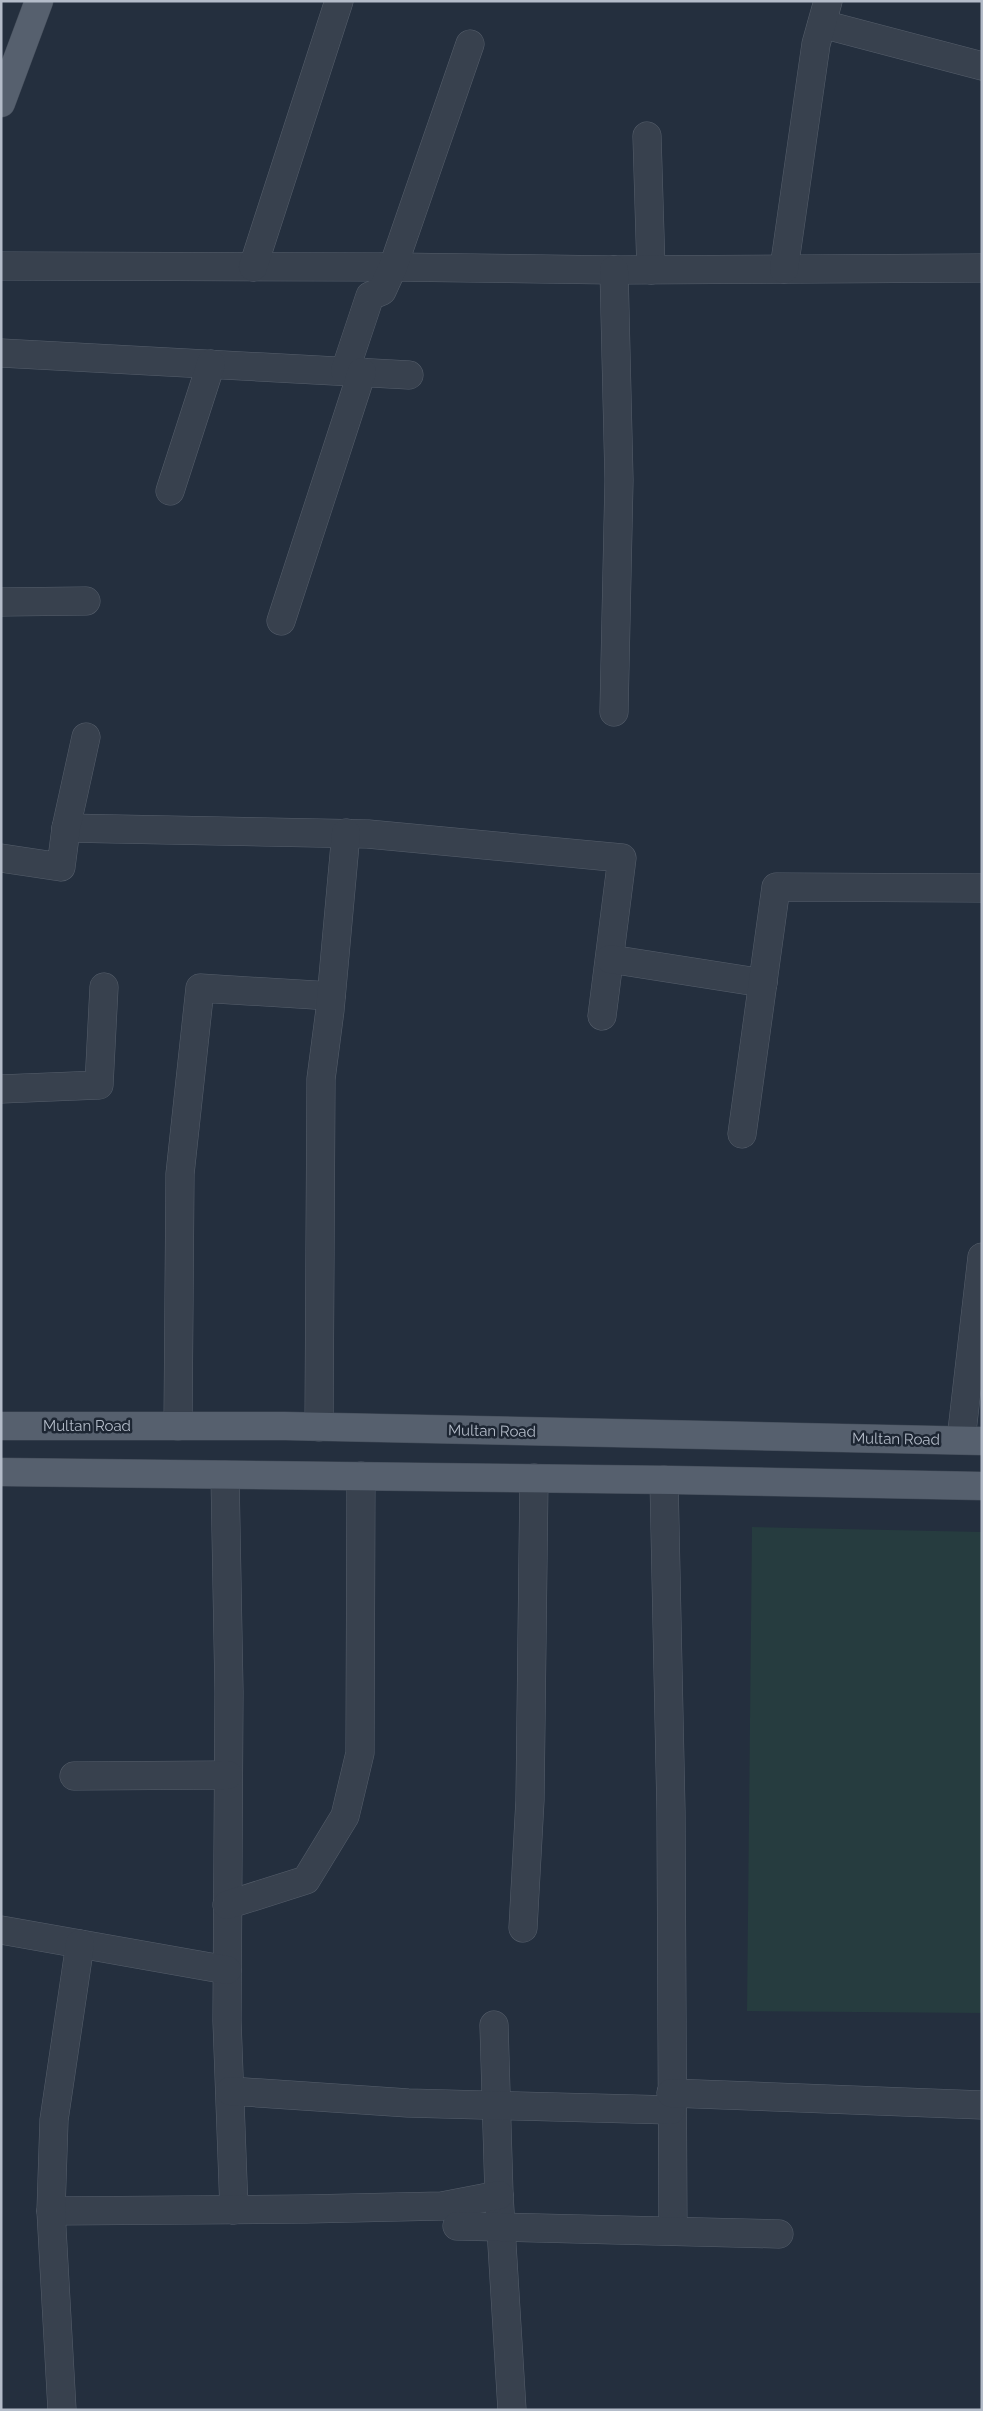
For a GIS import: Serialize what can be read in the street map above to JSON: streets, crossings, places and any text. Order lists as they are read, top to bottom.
{
  "streets": {
    "main road": ["Multan Road"]
  }
}
